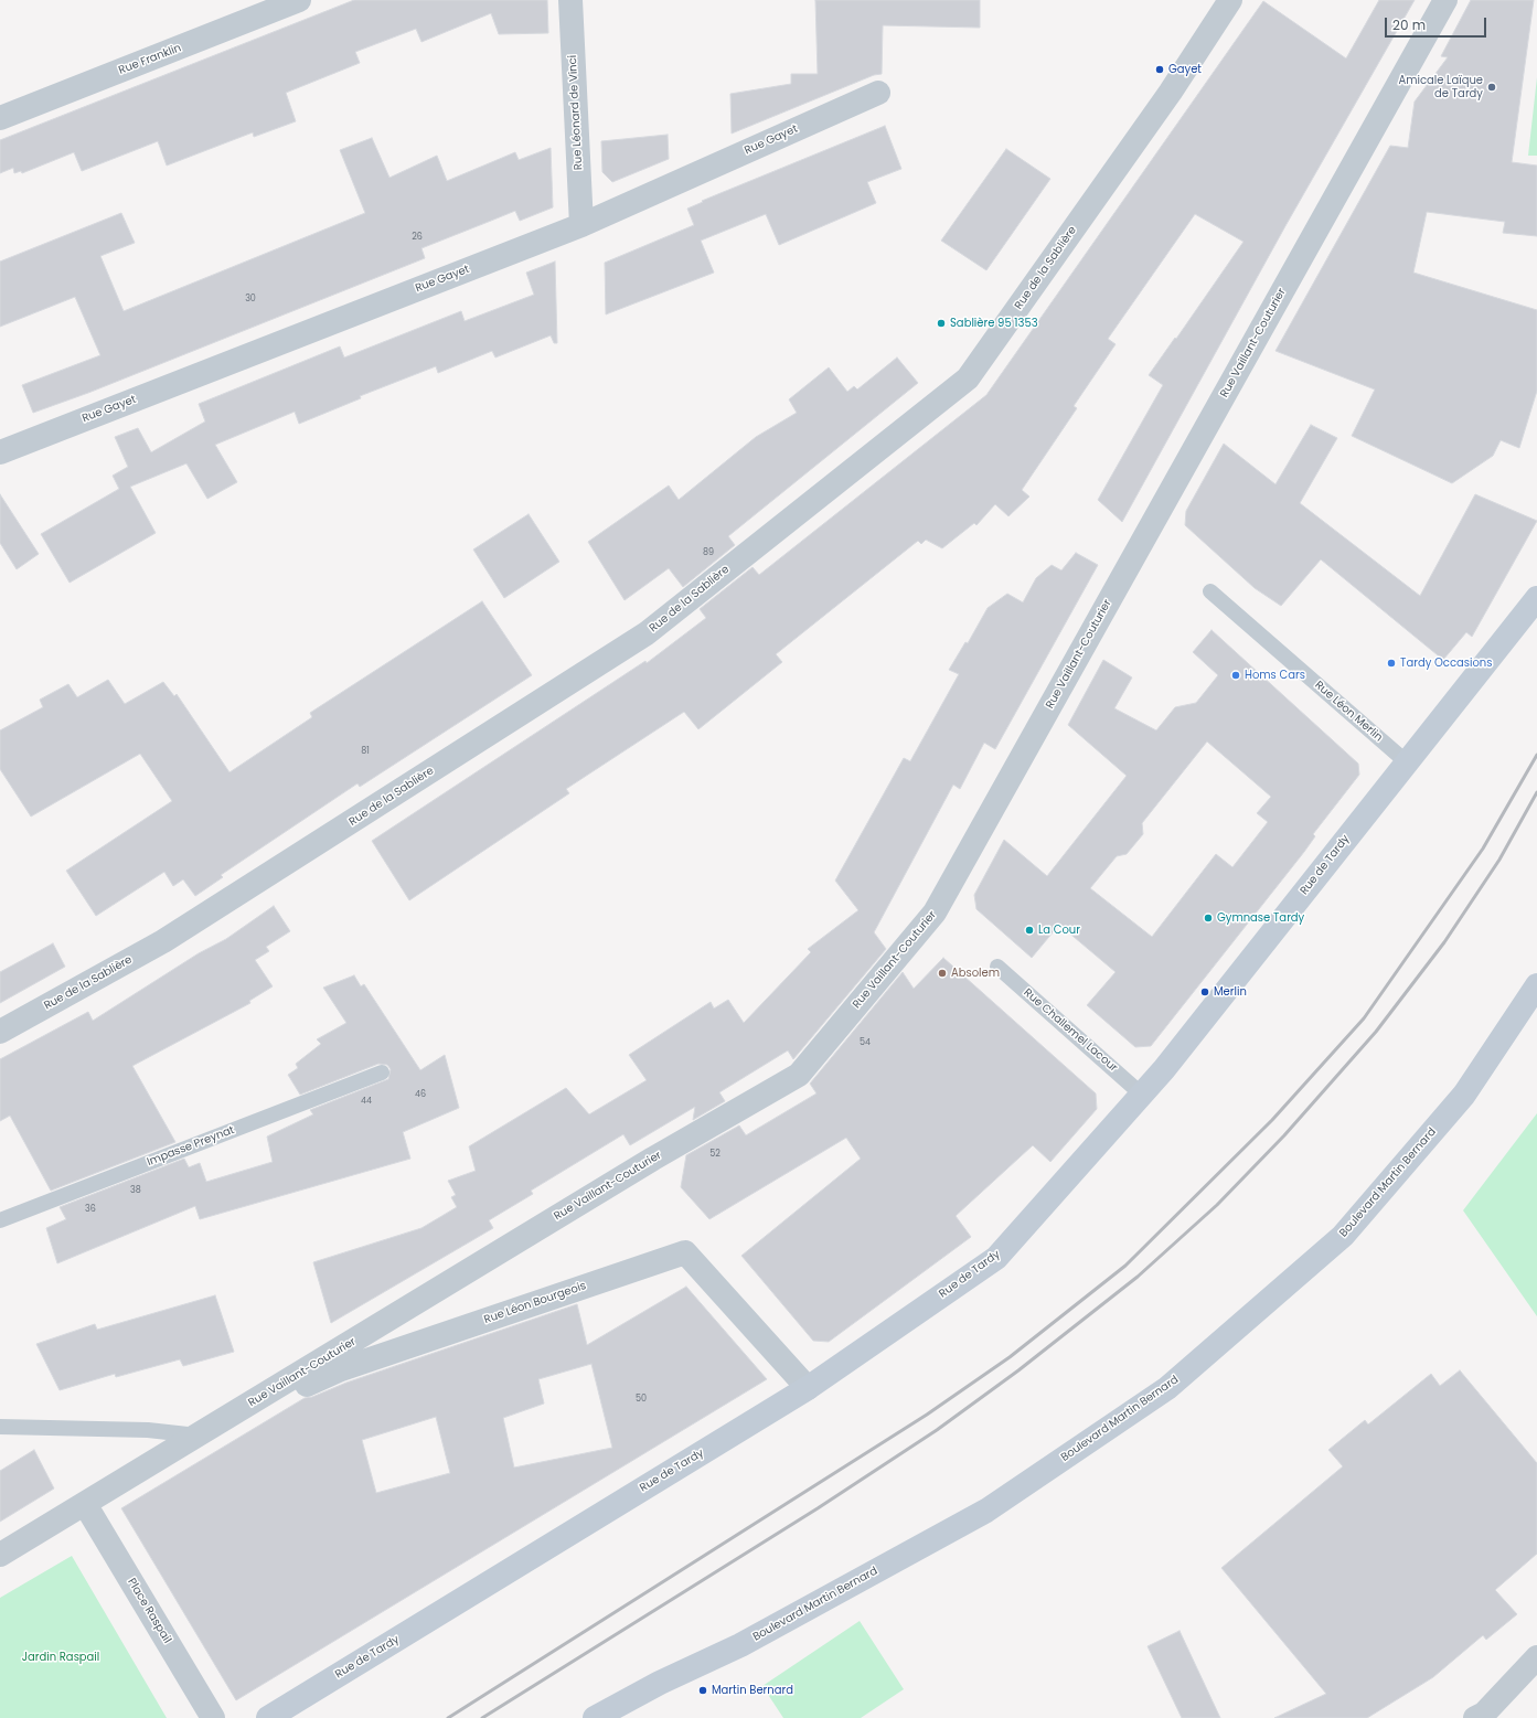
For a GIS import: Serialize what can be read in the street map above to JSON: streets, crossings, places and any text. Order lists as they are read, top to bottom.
{
  "streets": {
    "main road": ["Rue de Tardy", "Boulevard Martin Bernard"],
    "street": [
      "Rue Franklin",
      "Rue Léonard de Vinci",
      "Rue Gayet",
      "Rue de la Sablière",
      "Rue Vaillant-Couturier",
      "Rue Léon Bourgeois",
      "Place Raspail"
    ],
    "lane": ["Rue Léon Merlin", "Rue Challemel Lacour", "Impasse Preynat"]
  },
  "crossings": [
    ["Rue Léonard de Vinci", "Rue Gayet"],
    ["Rue Vaillant-Couturier", "Rue Léon Bourgeois"],
    ["Rue Vaillant-Couturier", "Place Raspail"],
    ["Rue Léon Merlin", "Rue de Tardy"],
    ["Rue de Tardy", "Rue Challemel Lacour"],
    ["Rue de Tardy", "Rue Léon Bourgeois"]
  ],
  "parks": ["Jardin Raspail"],
  "places": [
    "Gayet",
    "Amicale Laïque de Tardy",
    "Sablière 95 1353",
    "Tardy Occasions",
    "Homs Cars",
    "Gymnase Tardy",
    "La Cour",
    "Absolem",
    "Merlin",
    "Martin Bernard"
  ],
  "house_numbers": [
    "26",
    "30",
    "89",
    "81",
    "54",
    "46",
    "44",
    "52",
    "38",
    "36",
    "50"
  ],
  "scale_bar": "20 m"
}
